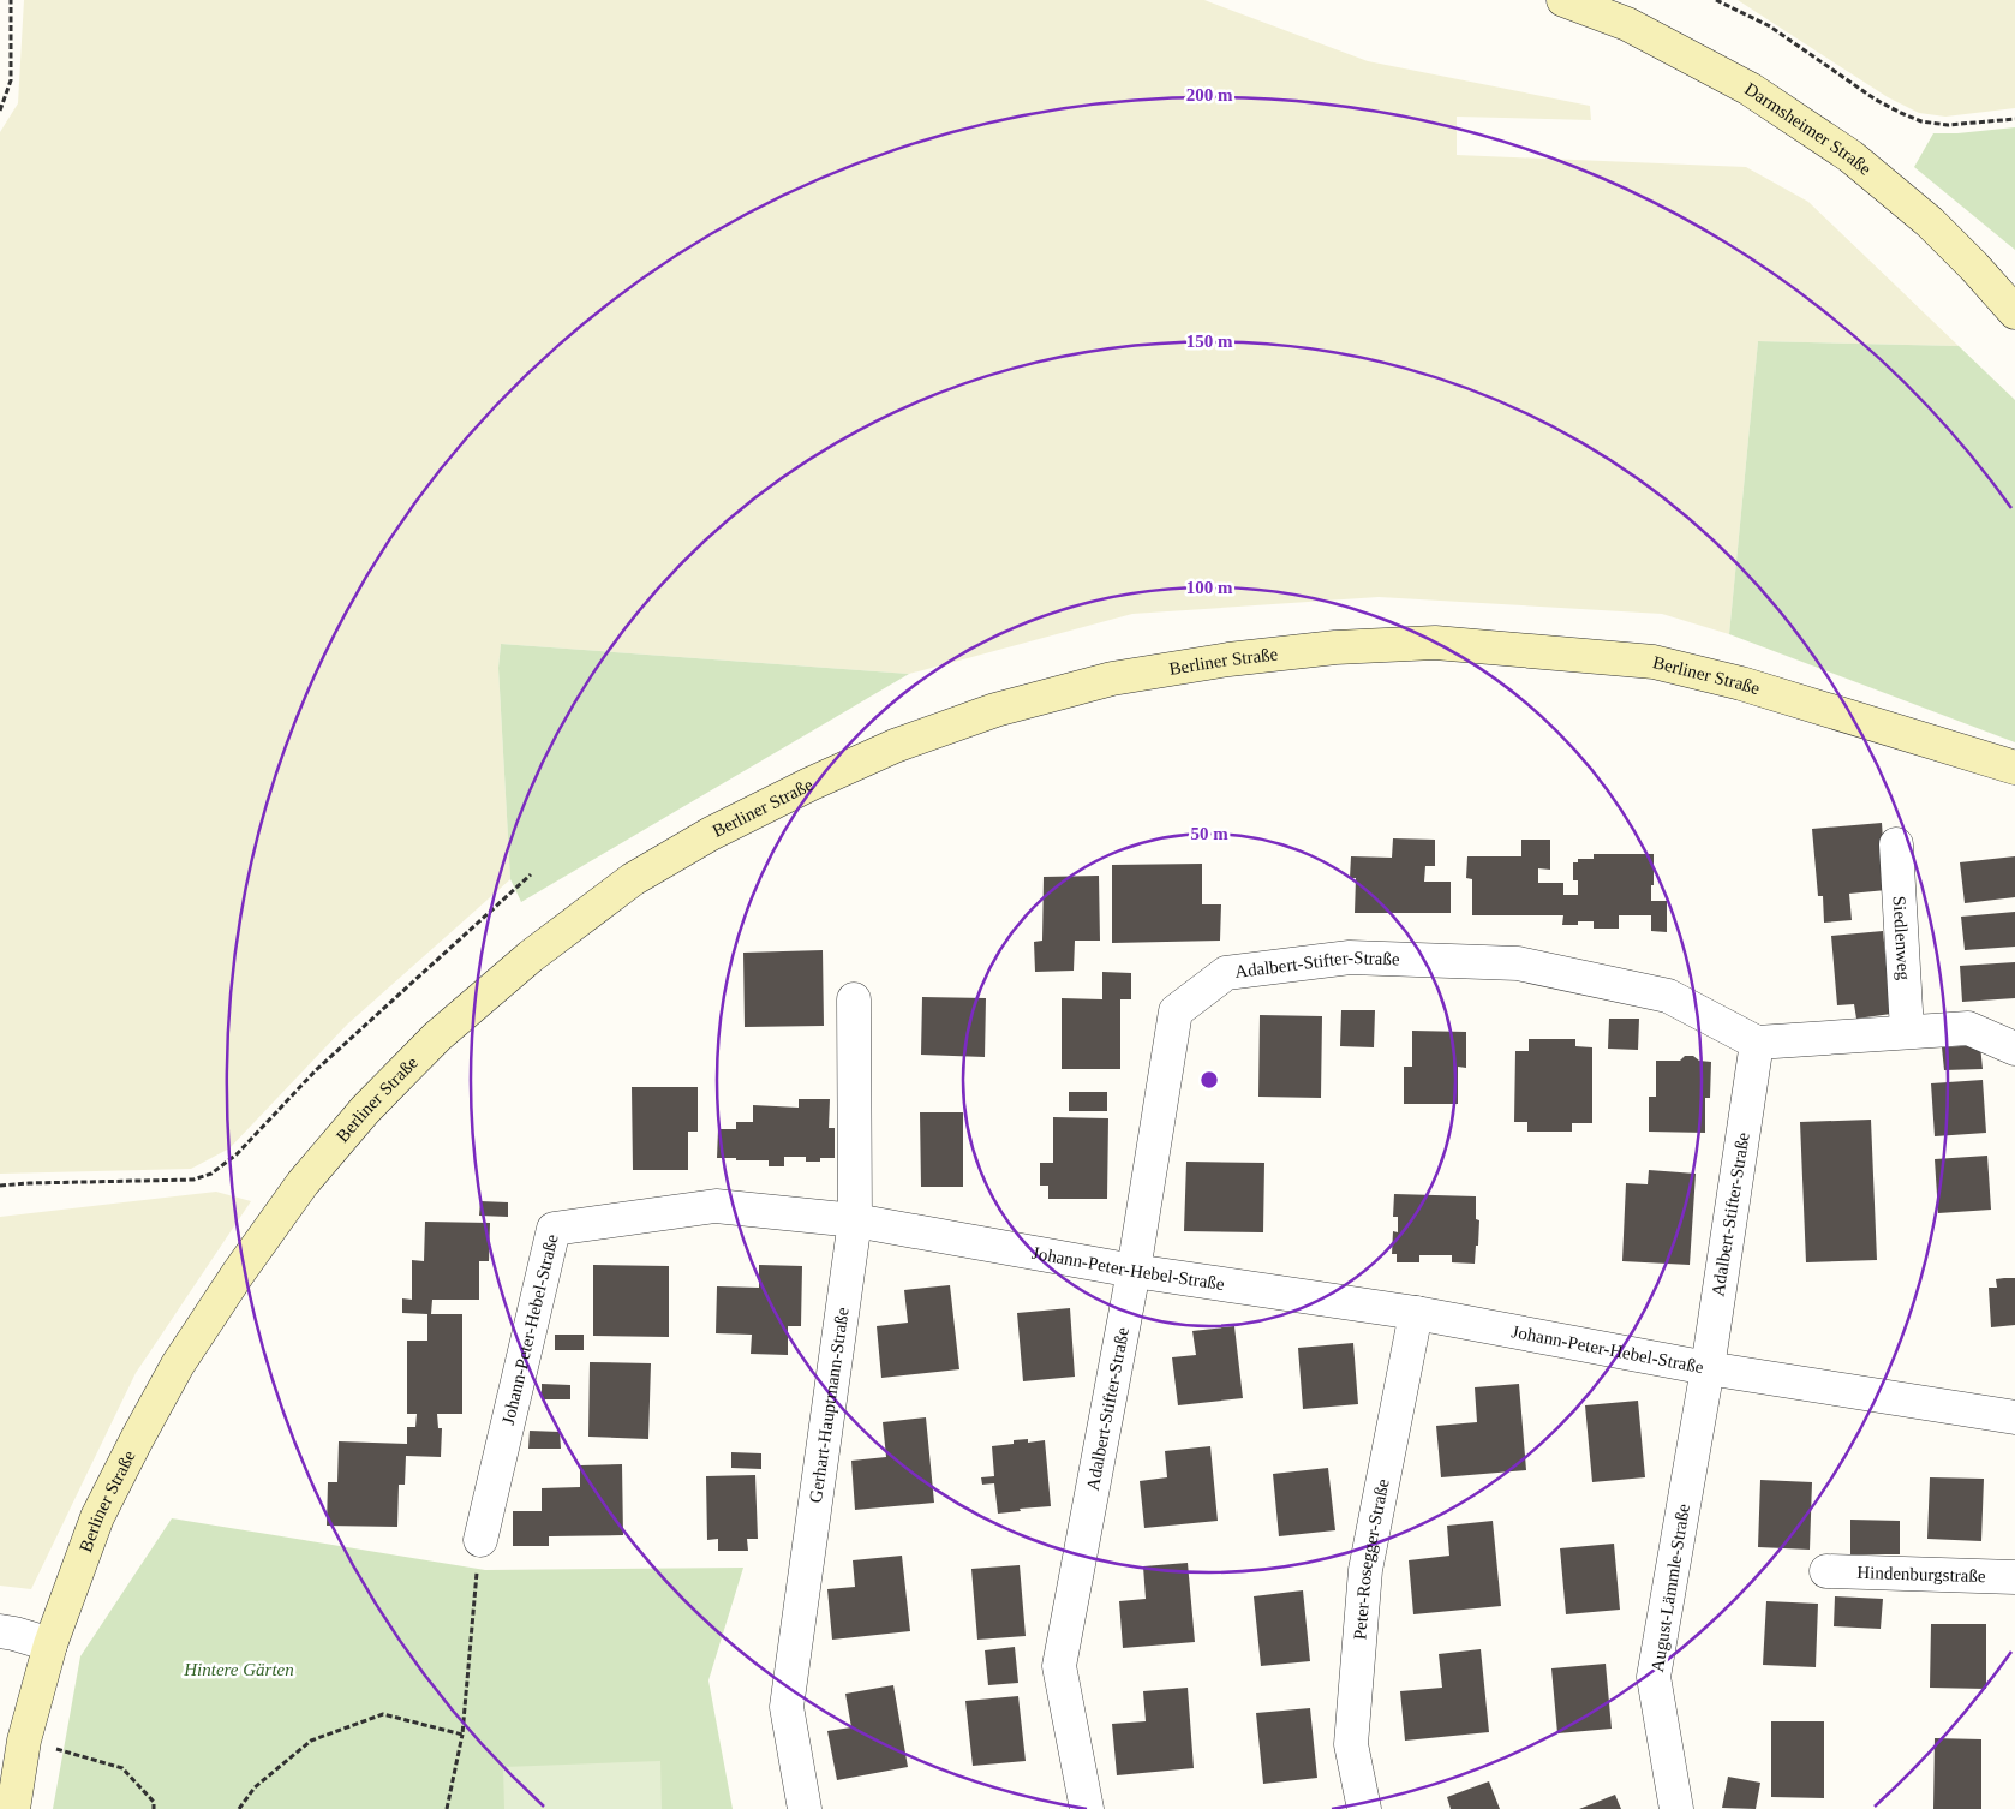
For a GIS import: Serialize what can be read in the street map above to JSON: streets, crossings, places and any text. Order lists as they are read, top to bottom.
{
  "streets": {
    "main road": ["Darmsheimer Straße", "Berliner Straße"],
    "street": [
      "Siedlenweg",
      "Adalbert-Stifter-Straße",
      "Johann-Peter-Hebel-Straße",
      "Gerhart-Hauptmann-Straße",
      "Peter-Rosegger-Straße",
      "Hindenburgstraße",
      "August-Lämmle-Straße"
    ]
  },
  "crossings": [
    ["Adalbert-Stifter-Straße", "Johann-Peter-Hebel-Straße"],
    ["Adalbert-Stifter-Straße", "August-Lämmle-Straße"],
    ["Johann-Peter-Hebel-Straße", "Gerhart-Hauptmann-Straße"],
    ["Johann-Peter-Hebel-Straße", "Peter-Rosegger-Straße"],
    ["Johann-Peter-Hebel-Straße", "August-Lämmle-Straße"]
  ],
  "parks": ["Hintere Gärten"],
  "rings": [
    "200 m",
    "150 m",
    "100 m",
    "50 m"
  ]
}
